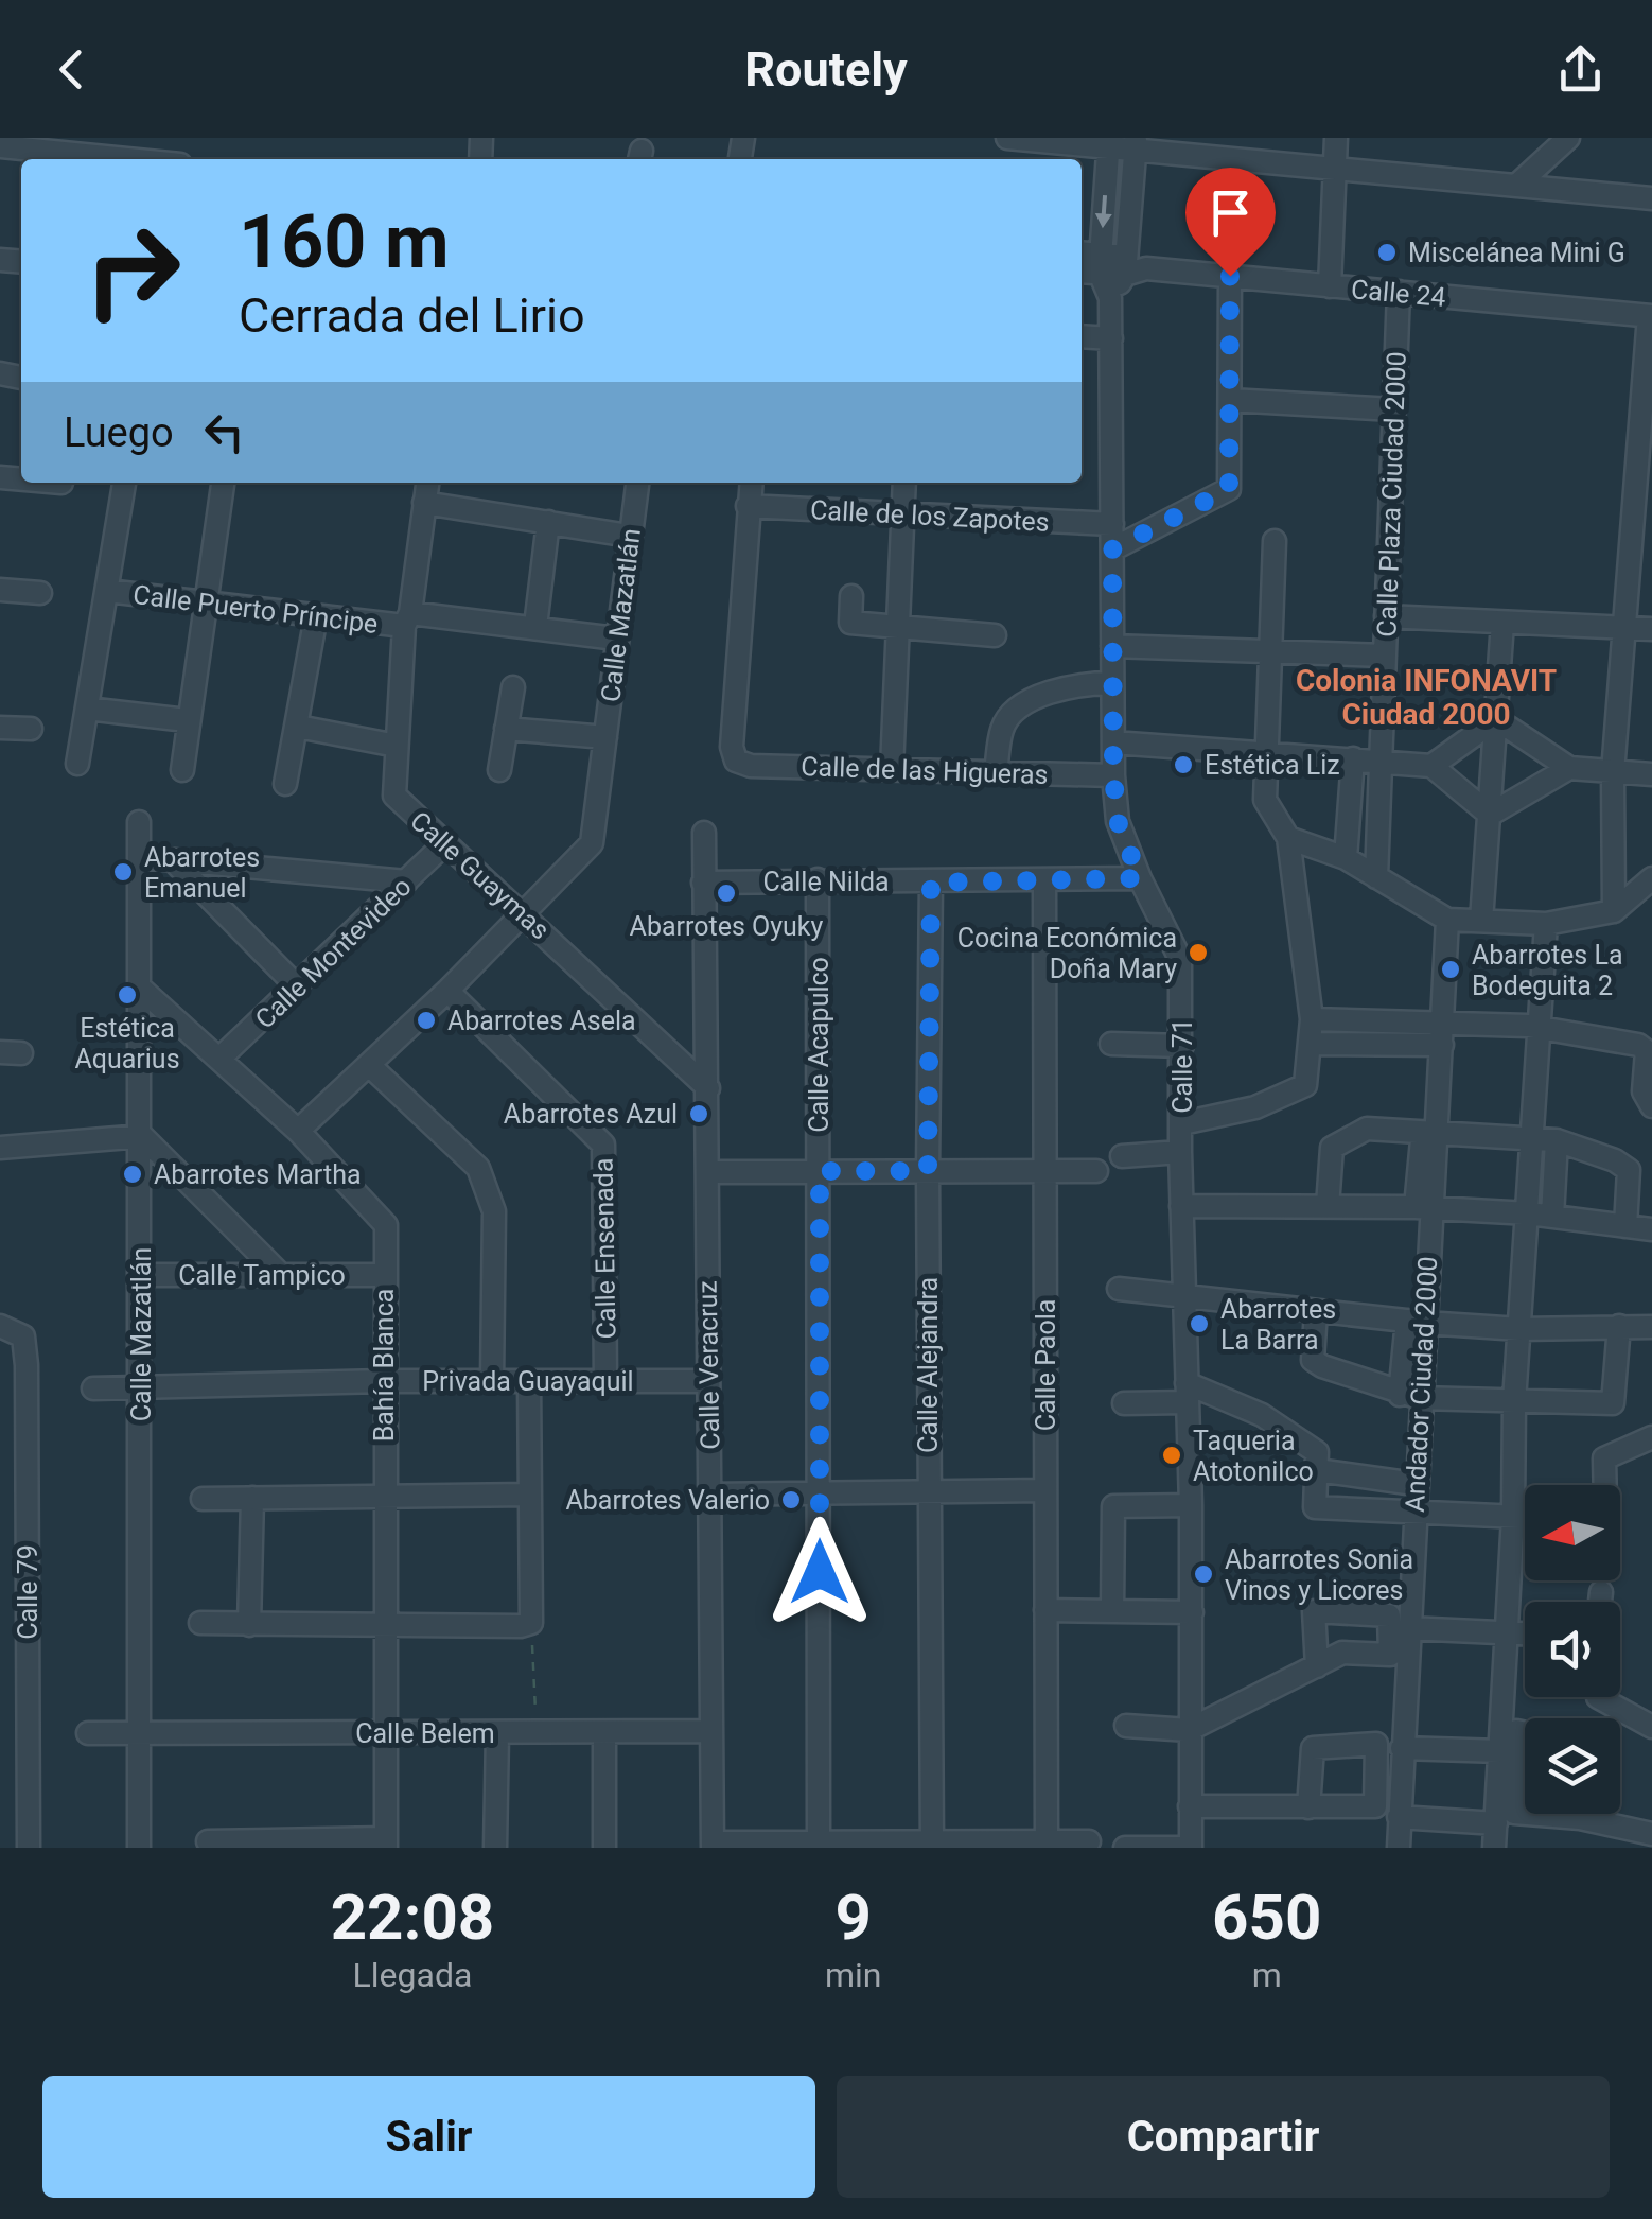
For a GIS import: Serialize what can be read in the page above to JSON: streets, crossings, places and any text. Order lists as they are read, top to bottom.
{
  "streets": {
    "street": [
      "Calle 24",
      "Calle Plaza Ciudad 2000",
      "Calle de los Zapotes",
      "Calle Puerto Príncipe",
      "Calle Mazatlán",
      "Calle de las Higueras",
      "Calle Guaymas",
      "Calle Nilda",
      "Calle Montevideo",
      "Calle Acapulco",
      "Calle 71",
      "Calle Ensenada",
      "Calle Tampico",
      "Bahía Blanca",
      "Calle Veracruz",
      "Calle Alejandra",
      "Calle Paola",
      "Privada Guayaquil",
      "Andador Ciudad 2000",
      "Calle 79",
      "Calle Belem"
    ]
  },
  "crossings": [
    ["Calle 24", "Calle Plaza Ciudad 2000"],
    ["Calle 24", "Calle 71"],
    ["Calle de los Zapotes", "Calle de las Higueras"],
    ["Calle de los Zapotes", "Calle 71"],
    ["Calle Puerto Príncipe", "Calle Mazatlán"],
    ["Calle Puerto Príncipe", "Calle Guaymas"],
    ["Calle Mazatlán", "Calle Guaymas"],
    ["Calle Mazatlán", "Calle Ensenada"],
    ["Calle Mazatlán", "Calle Tampico"],
    ["Calle Mazatlán", "Bahía Blanca"],
    ["Calle Mazatlán", "Privada Guayaquil"],
    ["Calle Mazatlán", "Calle Belem"],
    ["Calle de las Higueras", "Calle 71"],
    ["Calle Guaymas", "Calle Montevideo"],
    ["Calle Guaymas", "Calle Veracruz"],
    ["Calle Nilda", "Calle Acapulco"],
    ["Calle Nilda", "Calle 71"],
    ["Calle Nilda", "Calle Veracruz"],
    ["Calle Nilda", "Calle Alejandra"],
    ["Calle Nilda", "Calle Paola"],
    ["Calle Montevideo", "Bahía Blanca"],
    ["Calle Ensenada", "Privada Guayaquil"],
    ["Calle Tampico", "Bahía Blanca"],
    ["Bahía Blanca", "Privada Guayaquil"],
    ["Bahía Blanca", "Calle Belem"],
    ["Calle Veracruz", "Privada Guayaquil"],
    ["Calle Veracruz", "Calle Belem"]
  ],
  "districts": ["Colonia INFONAVIT Ciudad 2000"],
  "places": [
    "Miscelánea Mini G",
    "Estética Liz",
    "Abarrotes Emanuel",
    "Abarrotes Oyuky",
    "Cocina Económica Doña Mary",
    "Abarrotes La Bodeguita 2",
    "Estética Aquarius",
    "Abarrotes Asela",
    "Abarrotes Azul",
    "Abarrotes Martha",
    "Abarrotes La Barra",
    "Taqueria Atotonilco",
    "Abarrotes Valerio",
    "Abarrotes Sonia Vinos y Licores"
  ],
  "north": "left",
  "page": {
    "header": "Routely",
    "turn": ["160 m", "Cerrada del Lirio"],
    "then": "Luego",
    "eta": [
      "22:08",
      "Llegada",
      "9",
      "min",
      "650",
      "m"
    ],
    "buttons": ["Salir", "Compartir"]
  }
}
